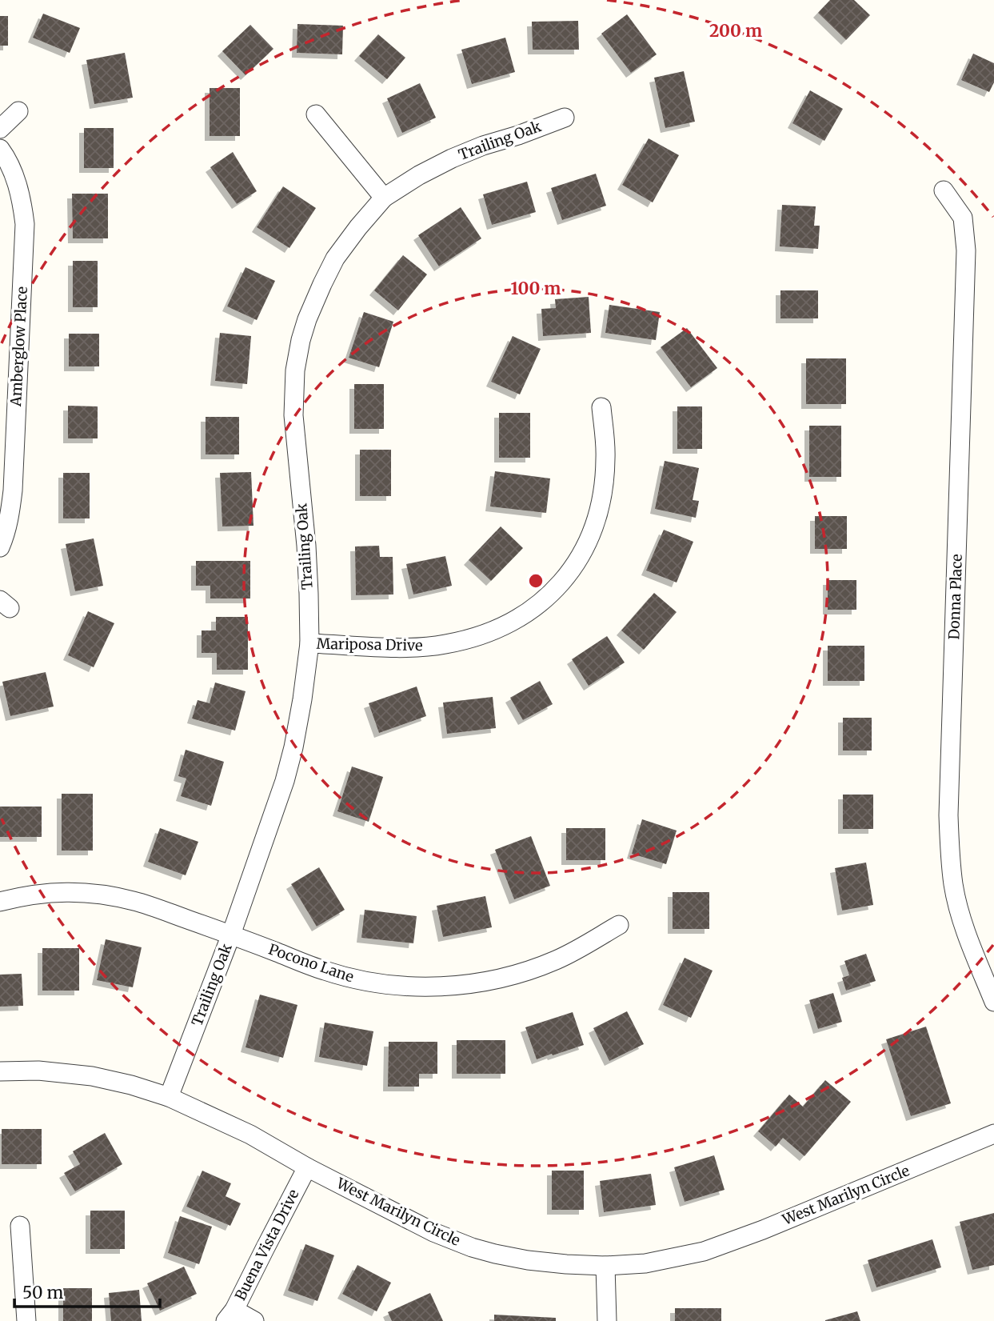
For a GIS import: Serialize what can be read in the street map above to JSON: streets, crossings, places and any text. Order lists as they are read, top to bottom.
{
  "streets": {
    "street": [
      "Trailing Oak",
      "Amberglow Place",
      "Donna Place",
      "Mariposa Drive",
      "Pocono Lane",
      "West Marilyn Circle",
      "Buena Vista Drive"
    ]
  },
  "crossings": [
    ["Trailing Oak", "Mariposa Drive"],
    ["Trailing Oak", "Pocono Lane"],
    ["Trailing Oak", "West Marilyn Circle"],
    ["West Marilyn Circle", "Buena Vista Drive"]
  ],
  "scale_bar": "50 m",
  "rings": ["200 m", "100 m"]
}
